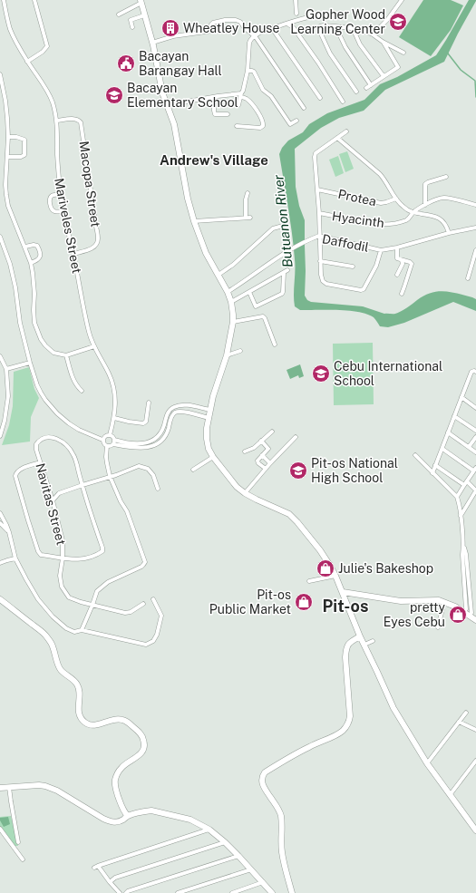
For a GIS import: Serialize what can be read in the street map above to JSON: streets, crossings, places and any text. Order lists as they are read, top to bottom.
{
  "streets": {
    "street": [
      "Macopa Street",
      "Protea",
      "Hyacinth",
      "Mariveles Street",
      "Daffodil",
      "Navitas Street"
    ]
  },
  "crossings": [
    ["Macopa Street", "Mariveles Street"]
  ],
  "districts": ["Andrew's Village", "Pit-os"],
  "water": ["Butuanon River"],
  "places": {
    "school or university": [
      "Gopher Wood Learning Center",
      "Bacayan Elementary School",
      "Cebu International School",
      "Pit-os National High School"
    ],
    "building": ["Wheatley House"],
    "public building": ["Bacayan Barangay Hall"],
    "shop": ["Julie's Bakeshop", "Pit-os Public Market", "pretty Eyes Cebu"]
  }
}
